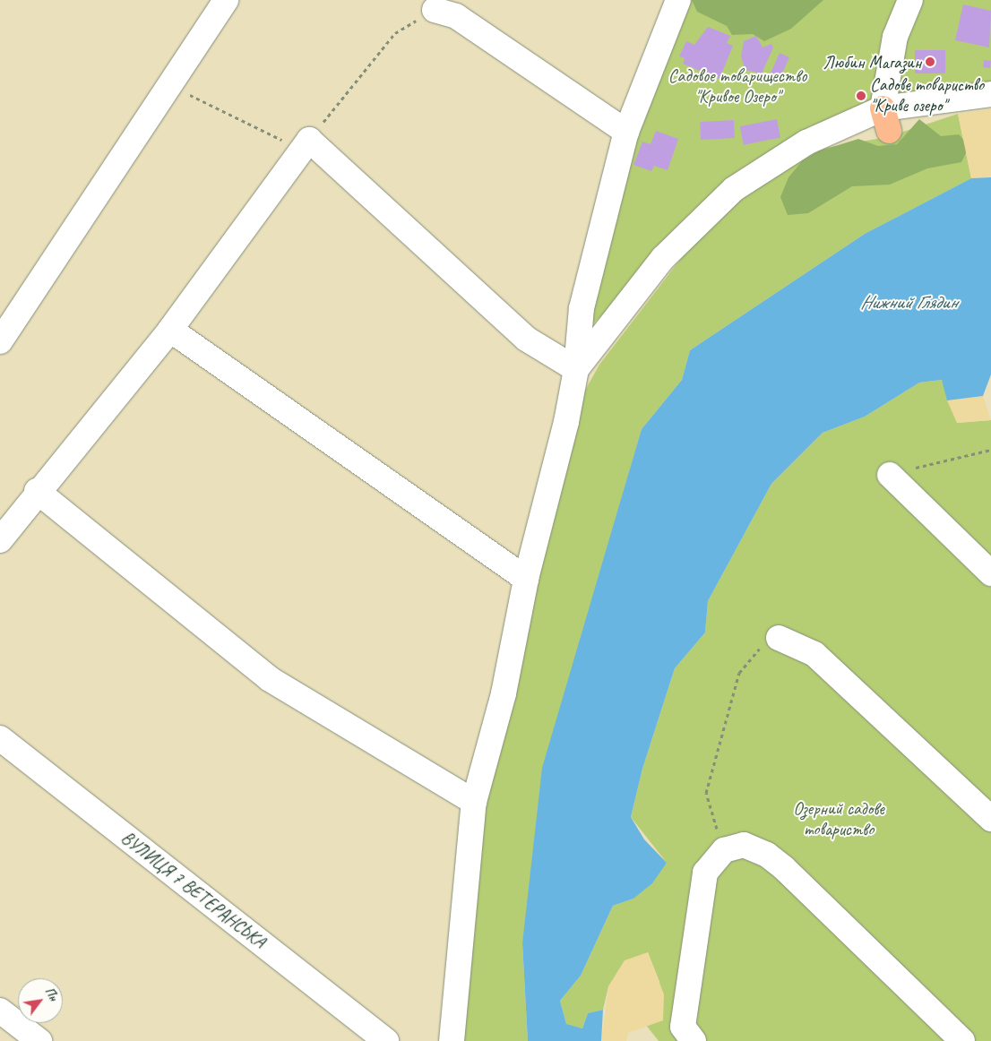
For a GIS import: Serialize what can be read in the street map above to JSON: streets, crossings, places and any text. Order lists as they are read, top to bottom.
{
  "streets": {
    "street": ["ВУЛИЦЯ 7 ВЕТЕРАНСЬКА"]
  },
  "water": ["Нижний Глядин"],
  "parks": ["Садовое товарищество \"Кривое Озеро\"", "Озерний садове товариство"],
  "places": ["Любин Магазин", "Садове товариство \"Криве озеро\""],
  "north": "top right"
}
